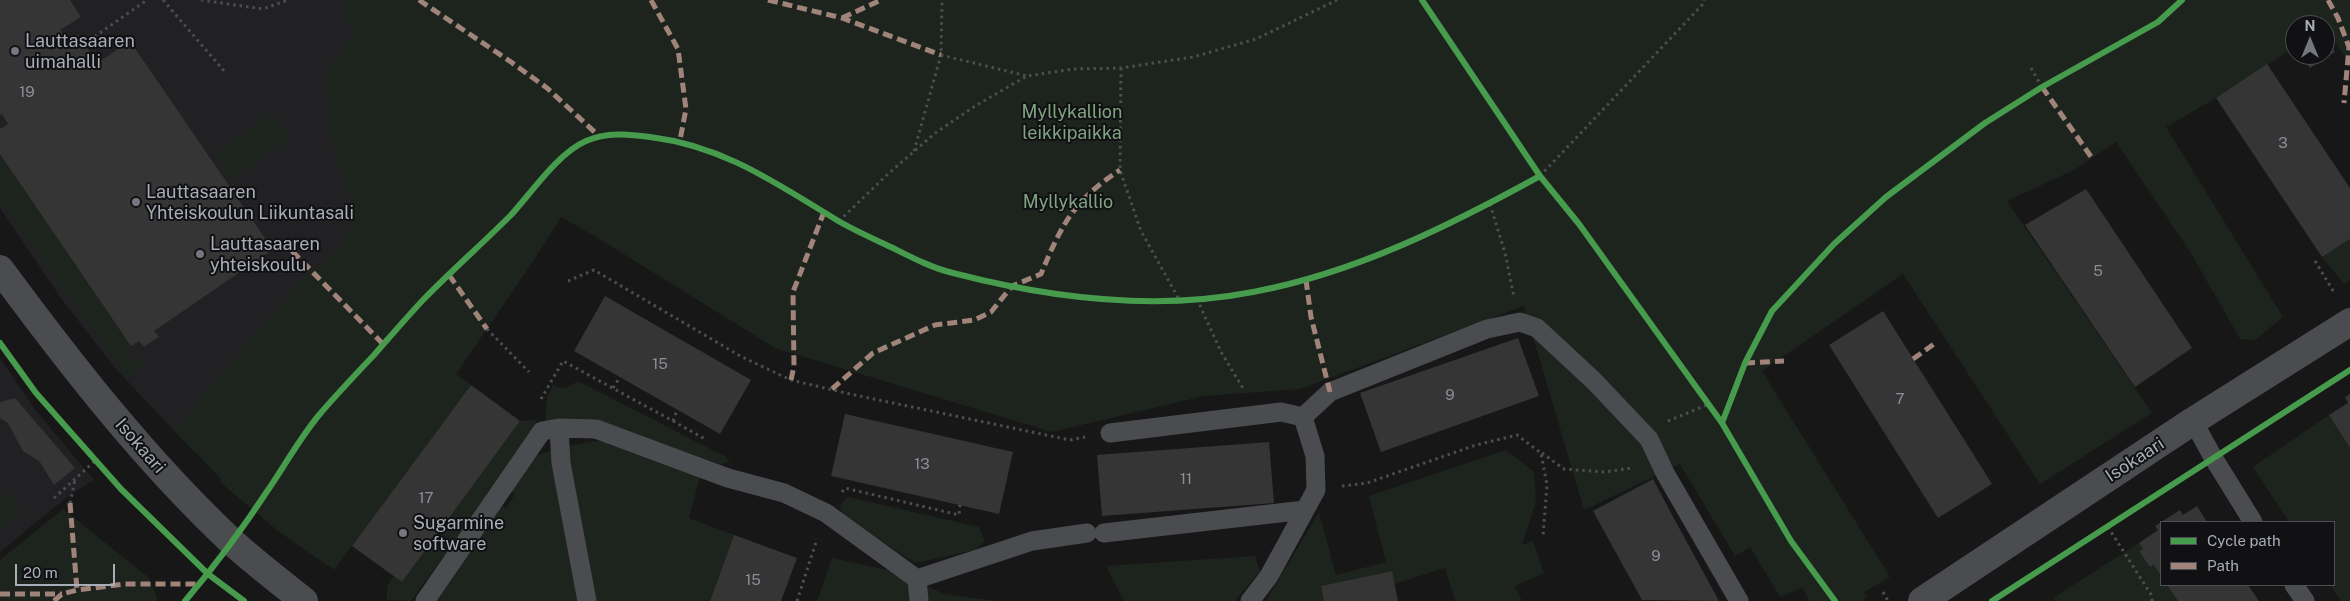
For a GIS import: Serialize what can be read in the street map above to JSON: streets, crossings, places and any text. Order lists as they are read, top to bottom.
{
  "streets": {
    "street": ["Isokaari"]
  },
  "parks": ["Myllykallion leikkipaikka", "Myllykallio"],
  "places": [
    "Lauttasaaren uimahalli",
    "Lauttasaaren Yhteiskoulun Liikuntasali",
    "Lauttasaaren yhteiskoulu",
    "Sugarmine software"
  ],
  "house_numbers": [
    "19",
    "3",
    "5",
    "15",
    "9",
    "7",
    "13",
    "11",
    "17",
    "9",
    "15"
  ],
  "legend": ["Cycle path", "Path"],
  "scale_bar": "20 m",
  "north": "top"
}
